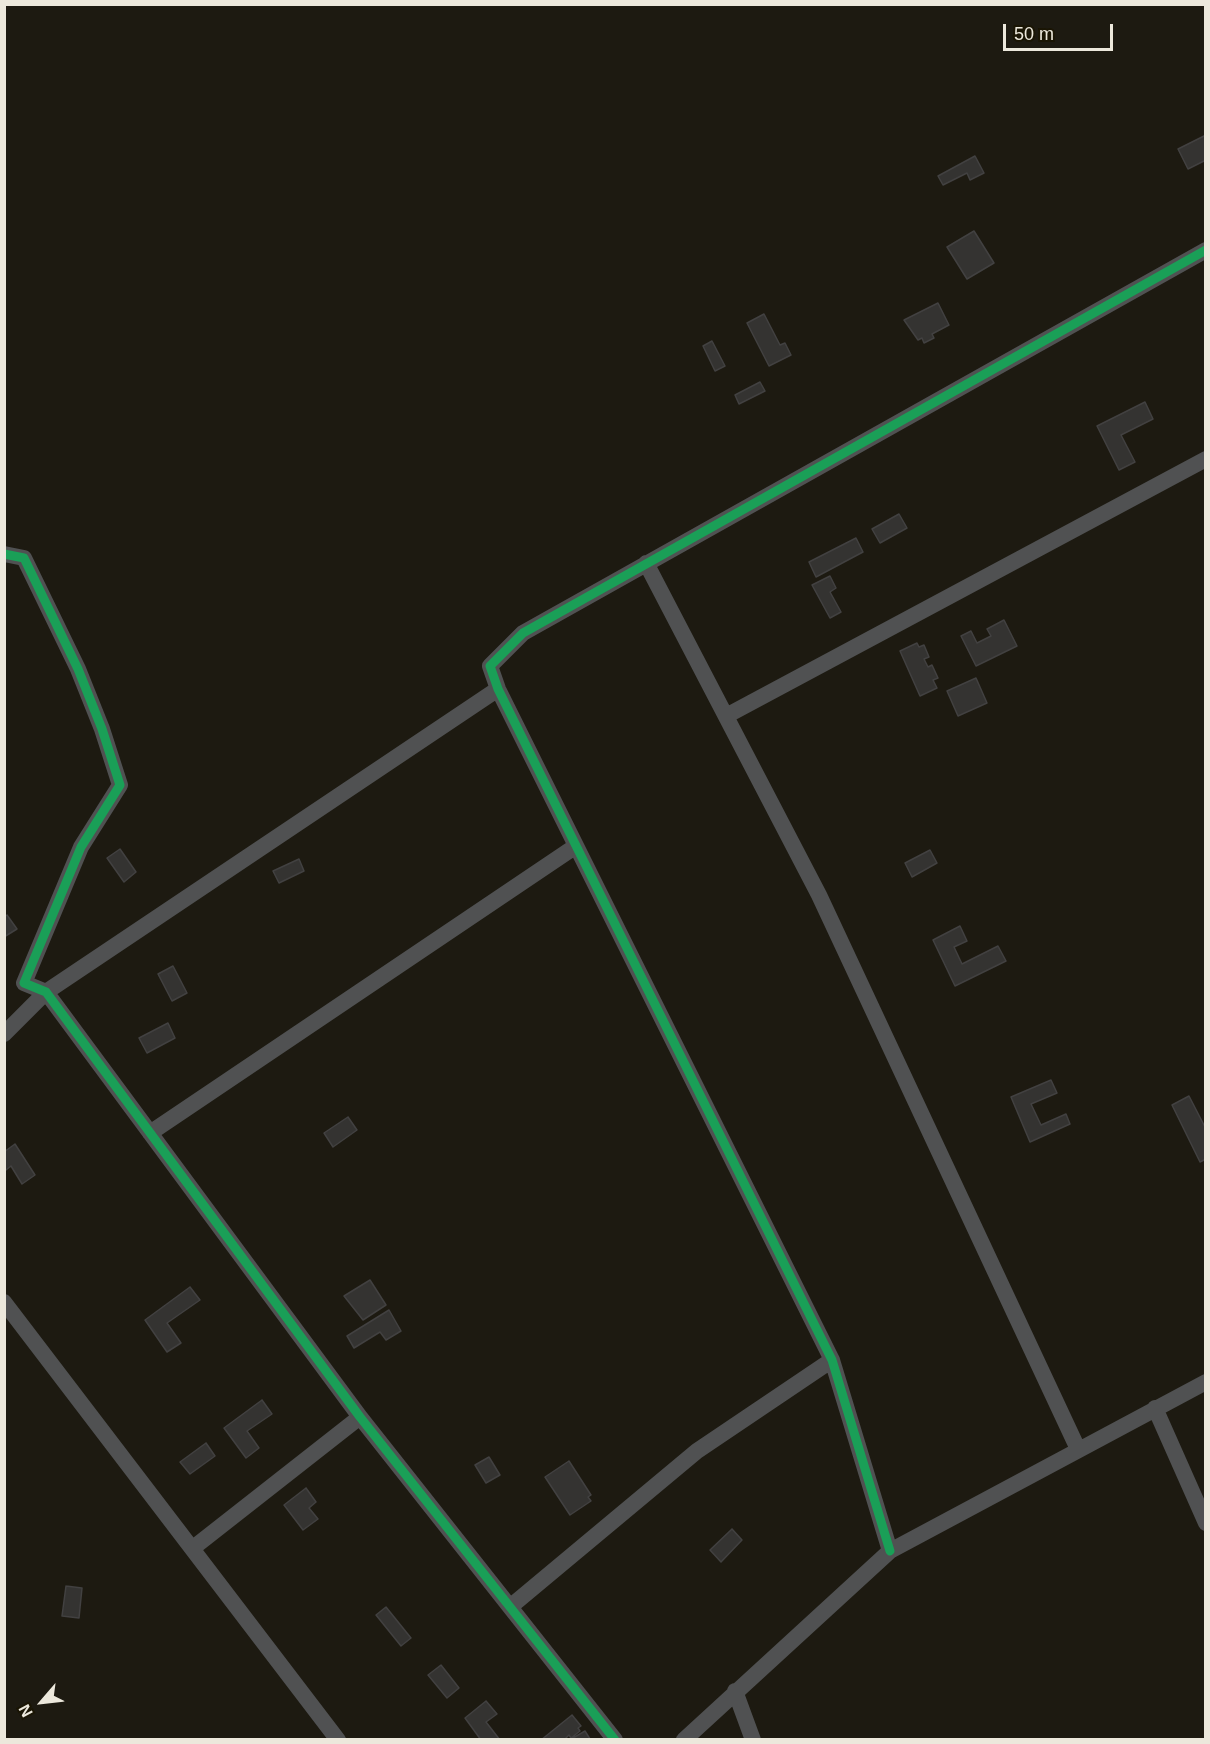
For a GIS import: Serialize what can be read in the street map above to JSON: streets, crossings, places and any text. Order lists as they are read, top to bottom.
{
  "scale_bar": "50 m",
  "north": "bottom left"
}
